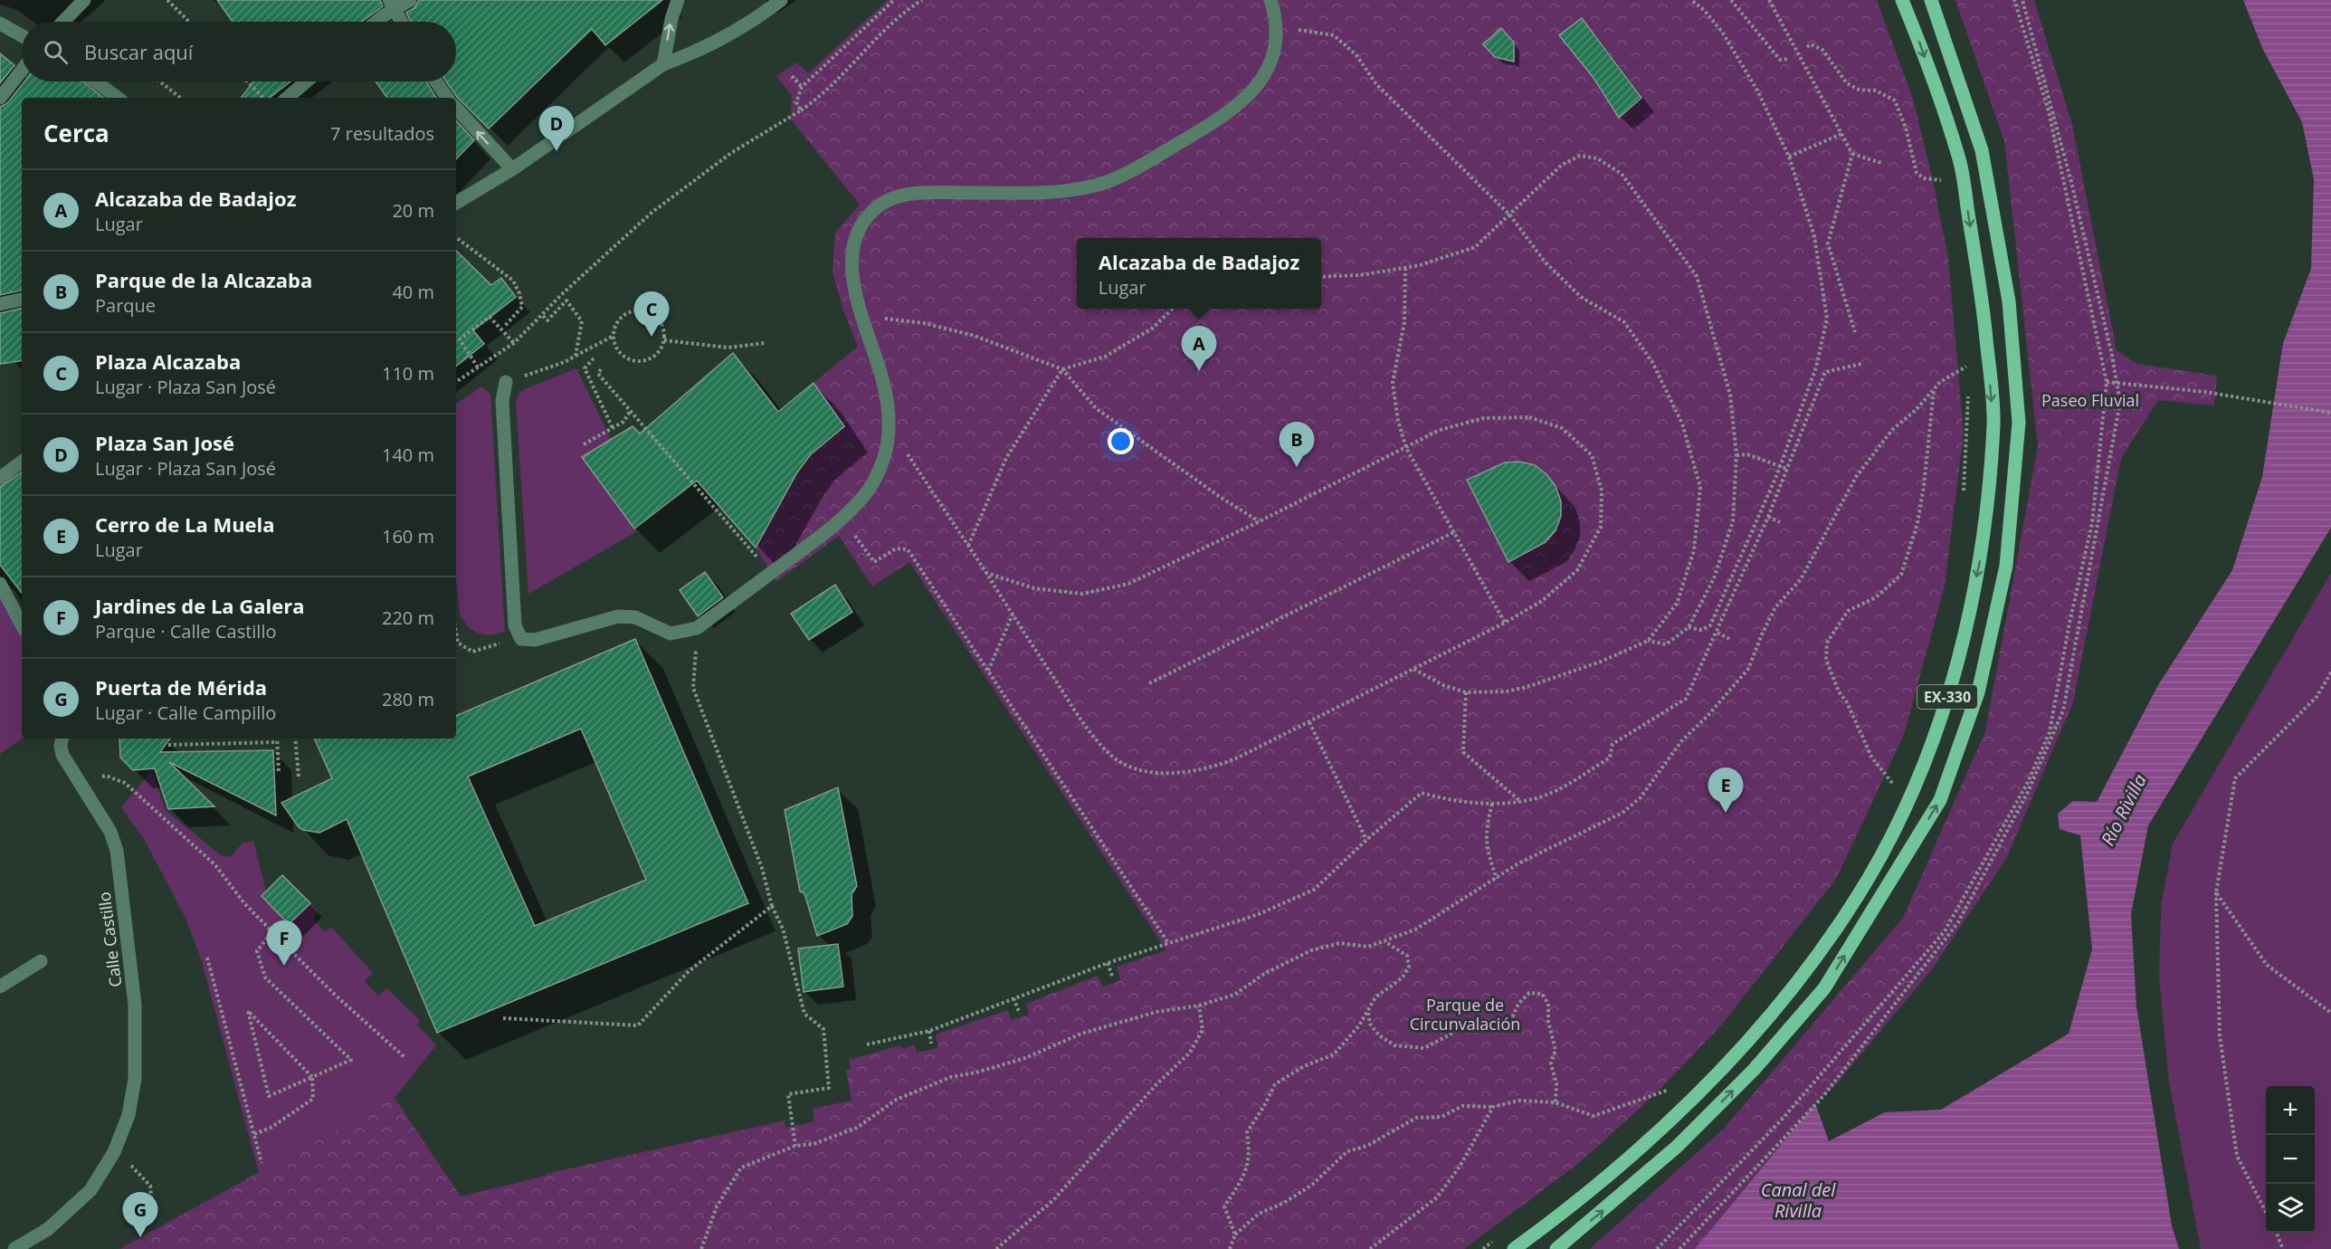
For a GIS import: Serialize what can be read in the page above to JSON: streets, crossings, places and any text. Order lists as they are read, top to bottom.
{
  "streets": {
    "main road": ["EX-330"],
    "street": ["Calle Castillo"]
  },
  "water": ["Río Rivilla", "Canal del Rivilla"],
  "parks": ["Paseo Fluvial", "Parque de Circunvalación"],
  "page": {
    "search": "Buscar aquí",
    "heading": ["Cerca", "7 resultados"],
    "pins": [
      "D",
      "C",
      "A",
      "B",
      "E",
      "F",
      "G"
    ],
    "list": [
      {
        "mark": "A",
        "name": "Alcazaba de Badajoz",
        "note": "Lugar",
        "value": "20 m"
      },
      {
        "mark": "B",
        "name": "Parque de la Alcazaba",
        "note": "Parque",
        "value": "40 m"
      },
      {
        "mark": "C",
        "name": "Plaza Alcazaba",
        "note": "Lugar · Plaza San José",
        "value": "110 m"
      },
      {
        "mark": "D",
        "name": "Plaza San José",
        "note": "Lugar · Plaza San José",
        "value": "140 m"
      },
      {
        "mark": "E",
        "name": "Cerro de La Muela",
        "note": "Lugar",
        "value": "160 m"
      },
      {
        "mark": "F",
        "name": "Jardines de La Galera",
        "note": "Parque · Calle Castillo",
        "value": "220 m"
      },
      {
        "mark": "G",
        "name": "Puerta de Mérida",
        "note": "Lugar · Calle Campillo",
        "value": "280 m"
      }
    ],
    "popup": ["Alcazaba de Badajoz", "Lugar"],
    "map_buttons": ["+", "−"]
  }
}
